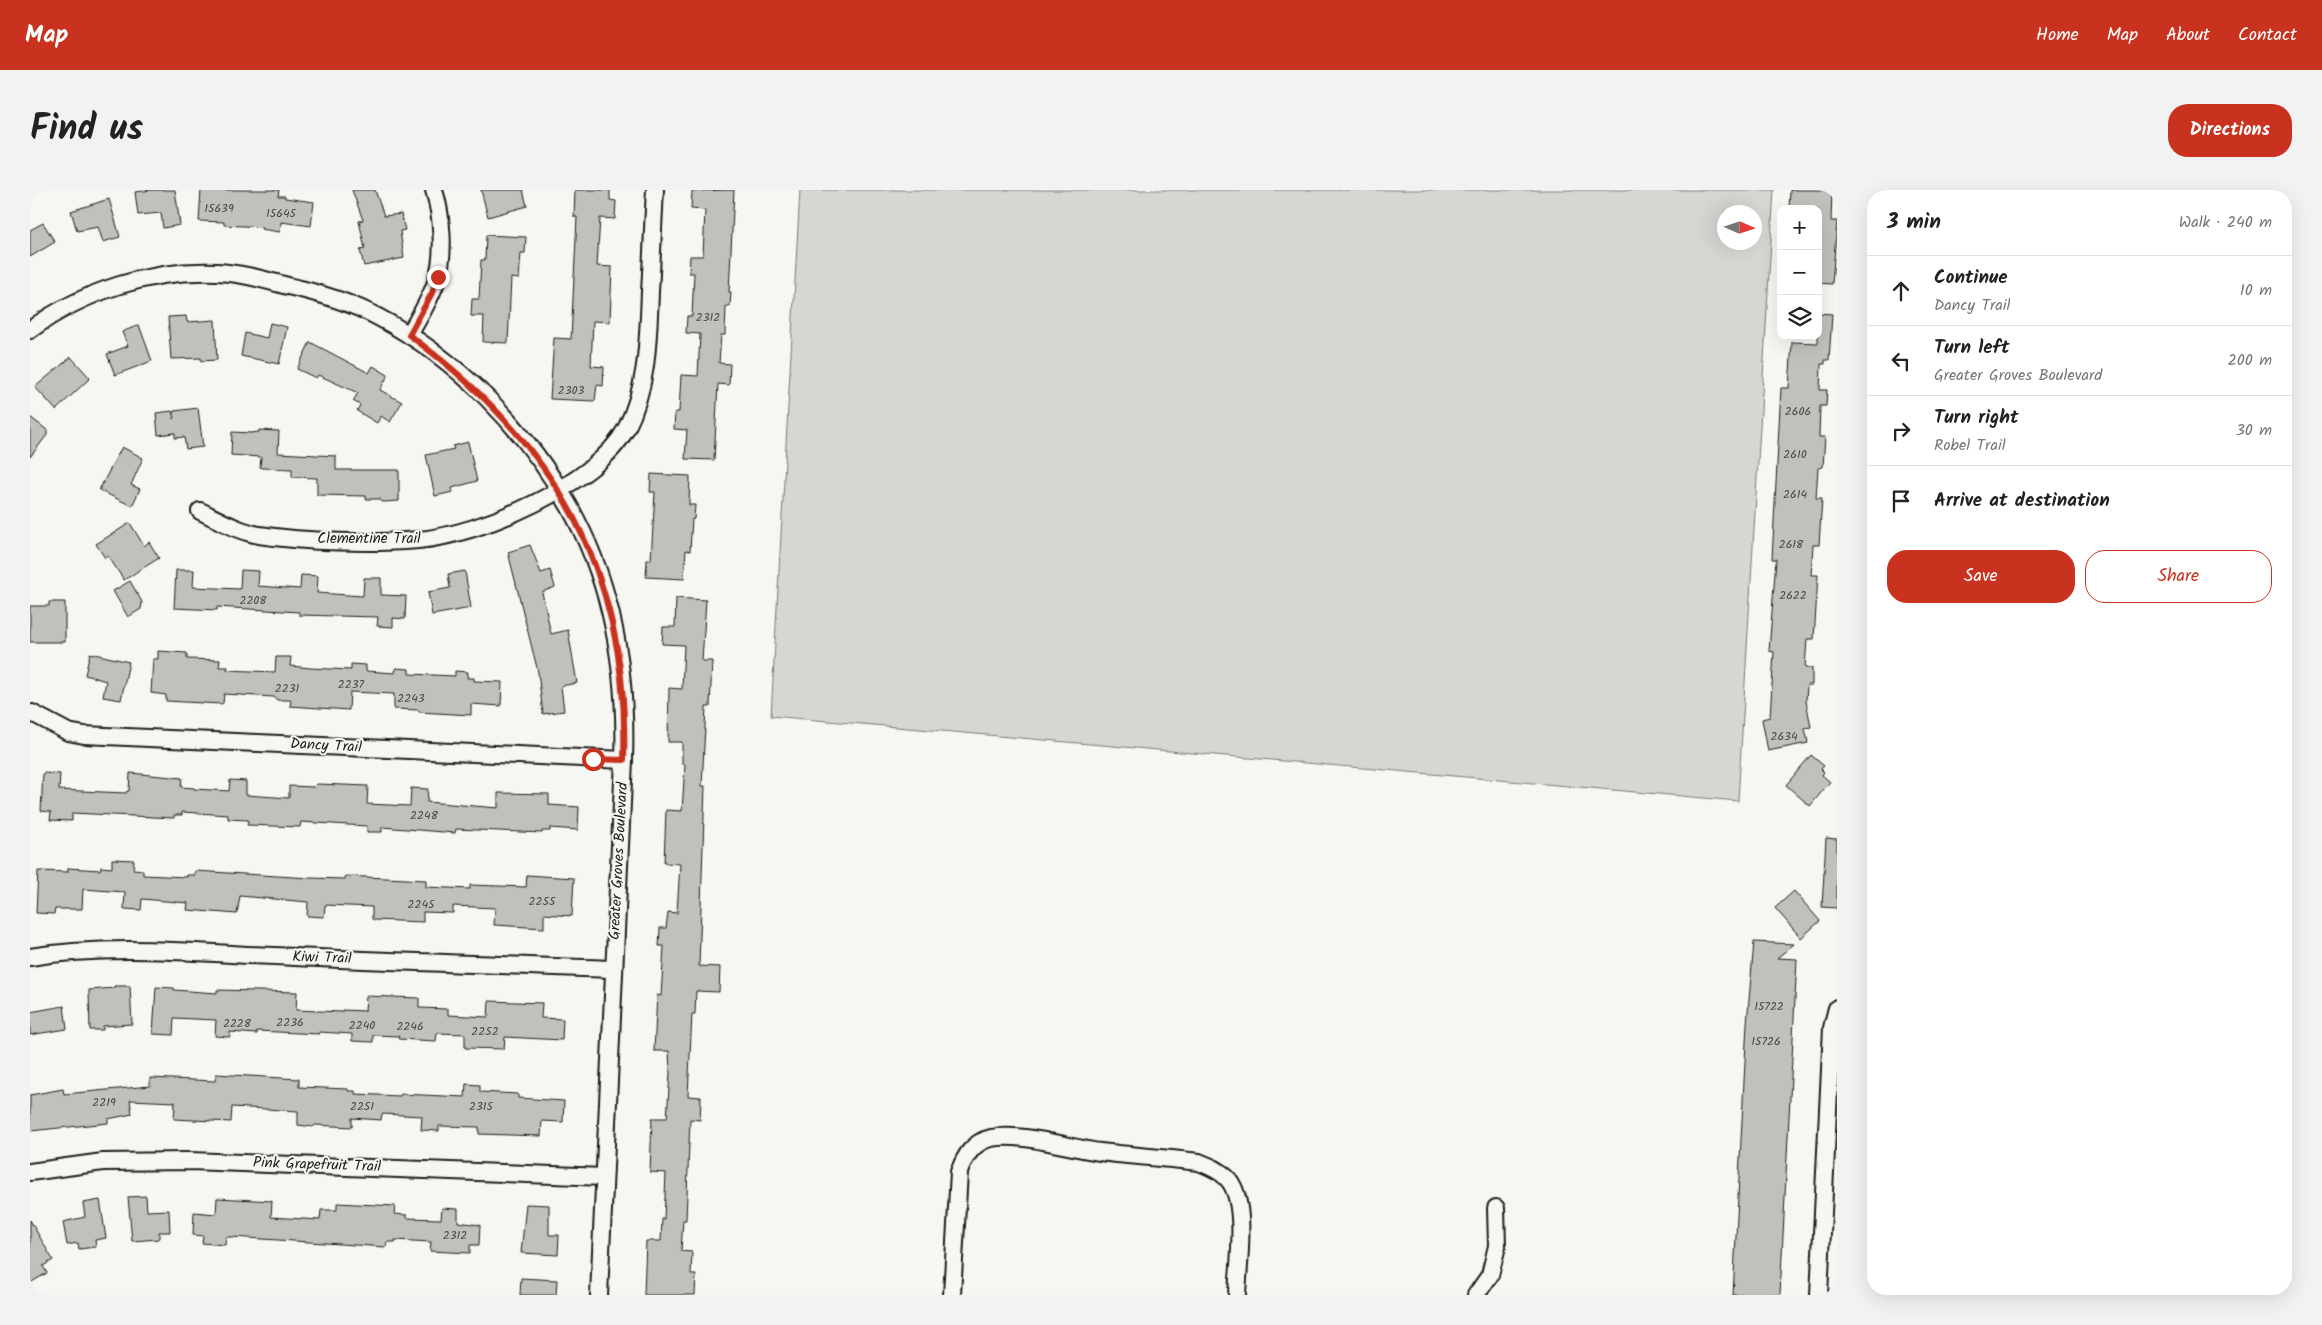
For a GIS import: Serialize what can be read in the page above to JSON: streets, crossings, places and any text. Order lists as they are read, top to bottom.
{
  "streets": {
    "street": [
      "Clementine Trail",
      "Dancy Trail",
      "Greater Groves Boulevard",
      "Kiwi Trail",
      "Pink Grapefruit Trail"
    ]
  },
  "crossings": [
    ["Clementine Trail", "Greater Groves Boulevard"],
    ["Dancy Trail", "Greater Groves Boulevard"],
    ["Greater Groves Boulevard", "Kiwi Trail"],
    ["Greater Groves Boulevard", "Pink Grapefruit Trail"]
  ],
  "house_numbers": [
    "15639",
    "15645",
    "2312",
    "2303",
    "2606",
    "2610",
    "2614",
    "2618",
    "2622",
    "2208",
    "2237",
    "2231",
    "2243",
    "2634",
    "2248",
    "2255",
    "2245",
    "15722",
    "2236",
    "2228",
    "2240",
    "2246",
    "2252",
    "15726",
    "2219",
    "2251",
    "2315",
    "2312"
  ],
  "north": "right",
  "page": {
    "header": "Map",
    "nav": [
      "Home",
      "Map",
      "About",
      "Contact"
    ],
    "title": "Find us",
    "buttons": [
      "Directions",
      ["Save", "Share"]
    ],
    "heading": ["3 min", "Walk · 240 m"],
    "map_buttons": ["+", "−"],
    "list": [
      ["Continue", "Dancy Trail", "10 m"],
      ["Turn left", "Greater Groves Boulevard", "200 m"],
      ["Turn right", "Robel Trail", "30 m"],
      "Arrive at destination"
    ]
  }
}
